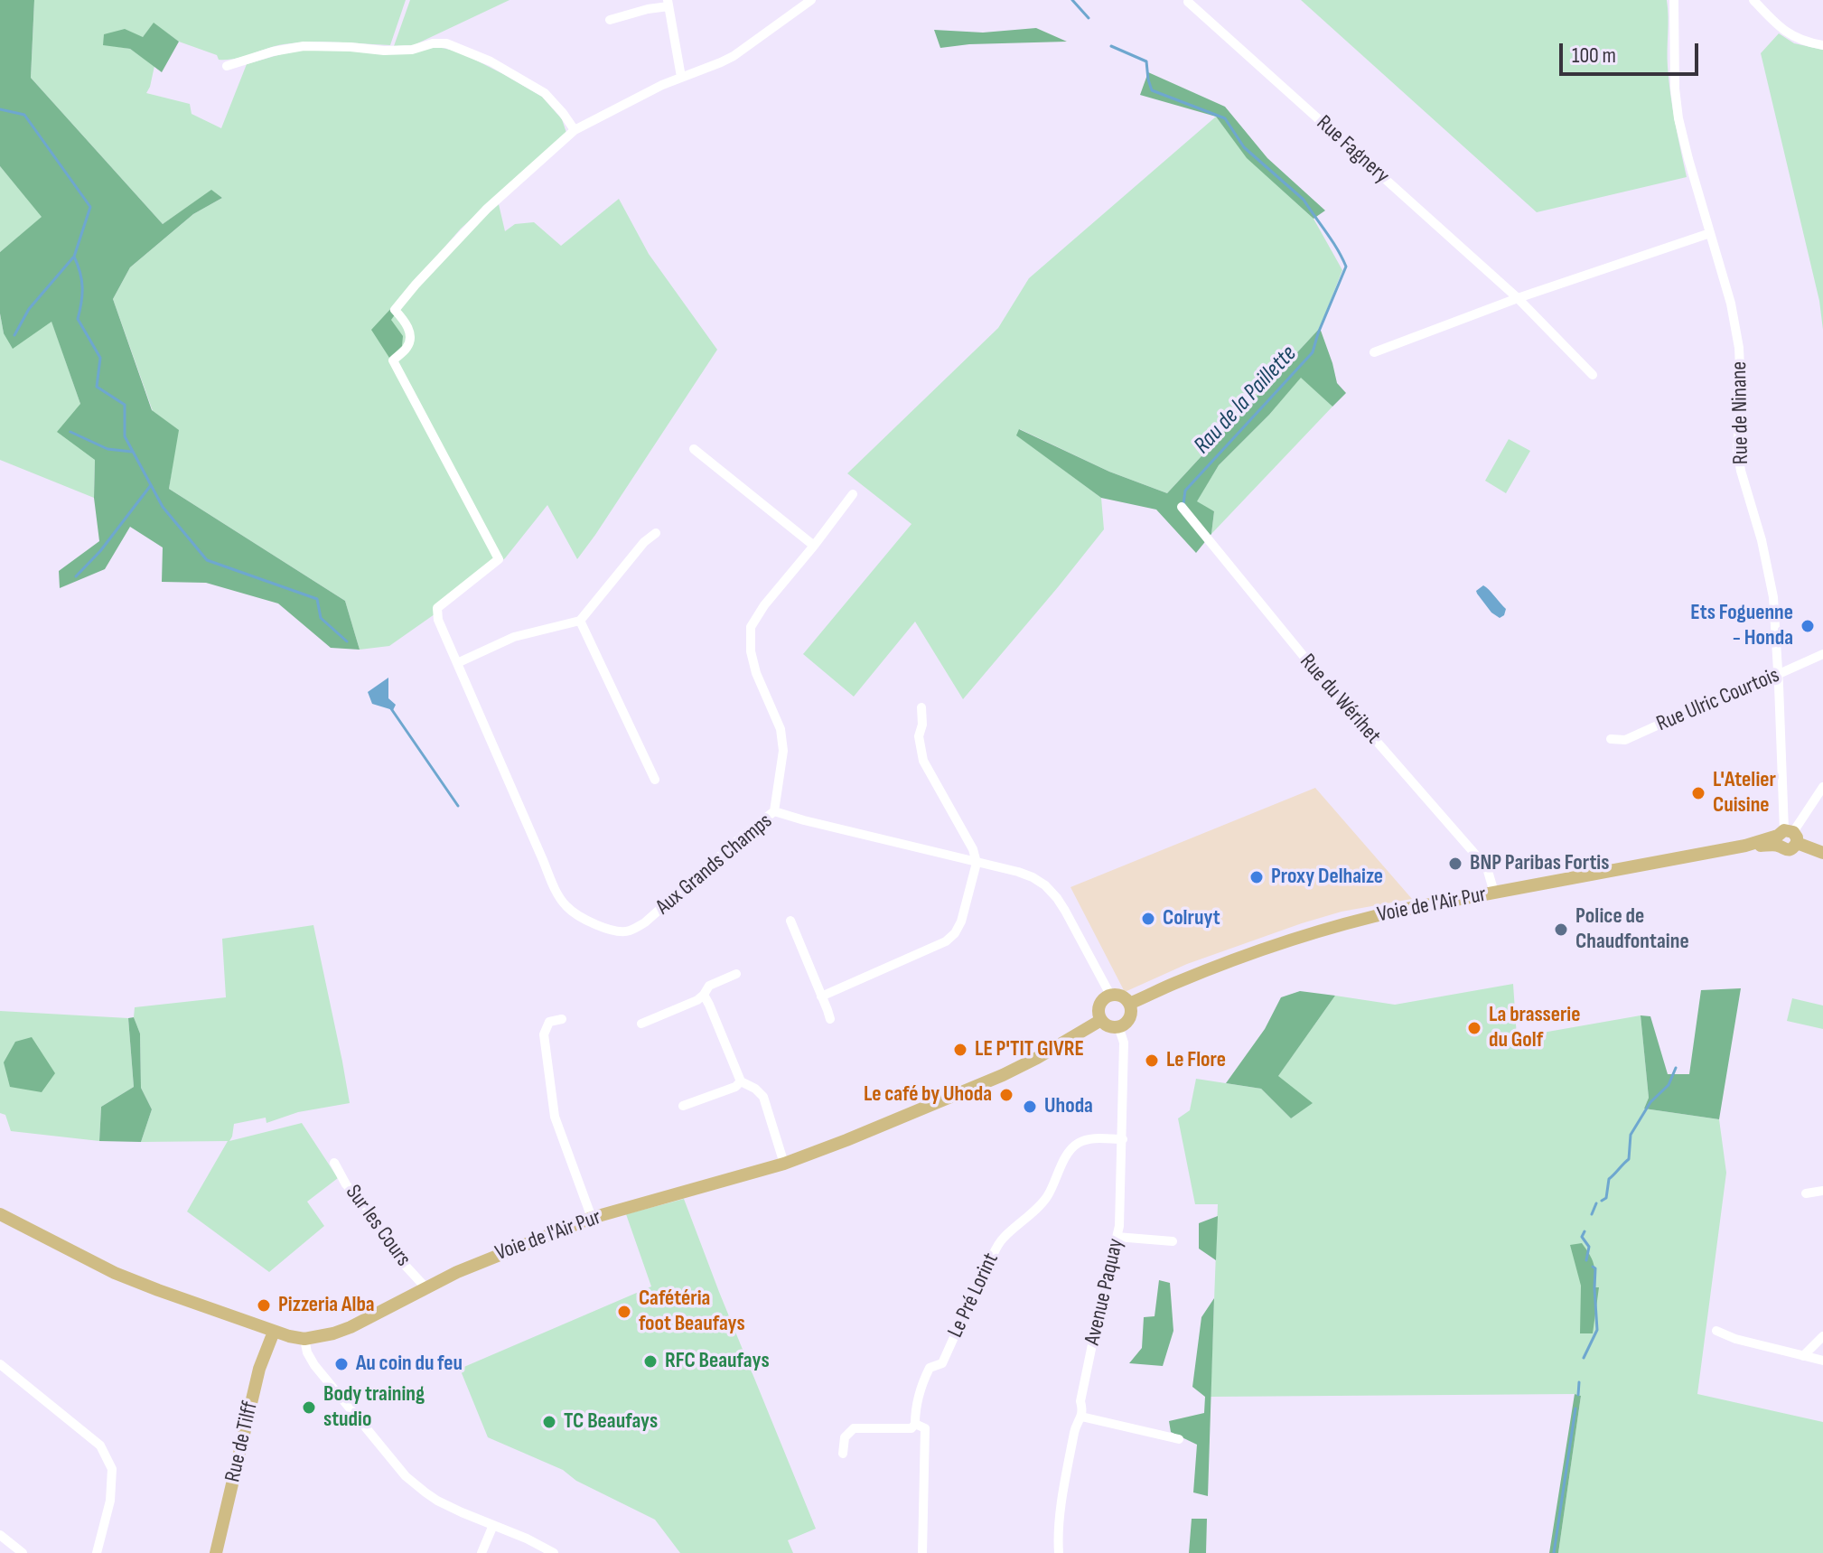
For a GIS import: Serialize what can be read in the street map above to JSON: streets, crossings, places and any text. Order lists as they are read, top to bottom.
{
  "streets": {
    "main road": ["Voie de l'Air Pur", "Rue de Tilff"],
    "street": [
      "Rue Fagnery",
      "Rue de Ninane",
      "Rue du Wérihet",
      "Rue Ulric Courtois",
      "Aux Grands Champs",
      "Sur les Cours",
      "Avenue Paquay",
      "Le Pré Lorint"
    ]
  },
  "crossings": [
    ["Rue de Ninane", "Rue Ulric Courtois"],
    ["Rue de Ninane", "Voie de l'Air Pur"],
    ["Rue du Wérihet", "Voie de l'Air Pur"],
    ["Aux Grands Champs", "Voie de l'Air Pur"],
    ["Aux Grands Champs", "Avenue Paquay"],
    ["Voie de l'Air Pur", "Sur les Cours"],
    ["Voie de l'Air Pur", "Avenue Paquay"],
    ["Voie de l'Air Pur", "Rue de Tilff"],
    ["Avenue Paquay", "Le Pré Lorint"]
  ],
  "water": ["Rau de la Paillette"],
  "places": [
    "Ets Foguenne - Honda",
    "L'Atelier Cuisine",
    "BNP Paribas Fortis",
    "Proxy Delhaize",
    "Colruyt",
    "Police de Chaudfontaine",
    "La brasserie du Golf",
    "LE P'TIT GIVRE",
    "Le Flore",
    "Le café by Uhoda",
    "Uhoda",
    "Pizzeria Alba",
    "Cafétéria foot Beaufays",
    "RFC Beaufays",
    "Au coin du feu",
    "Body training studio",
    "TC Beaufays"
  ],
  "scale_bar": "100 m"
}
